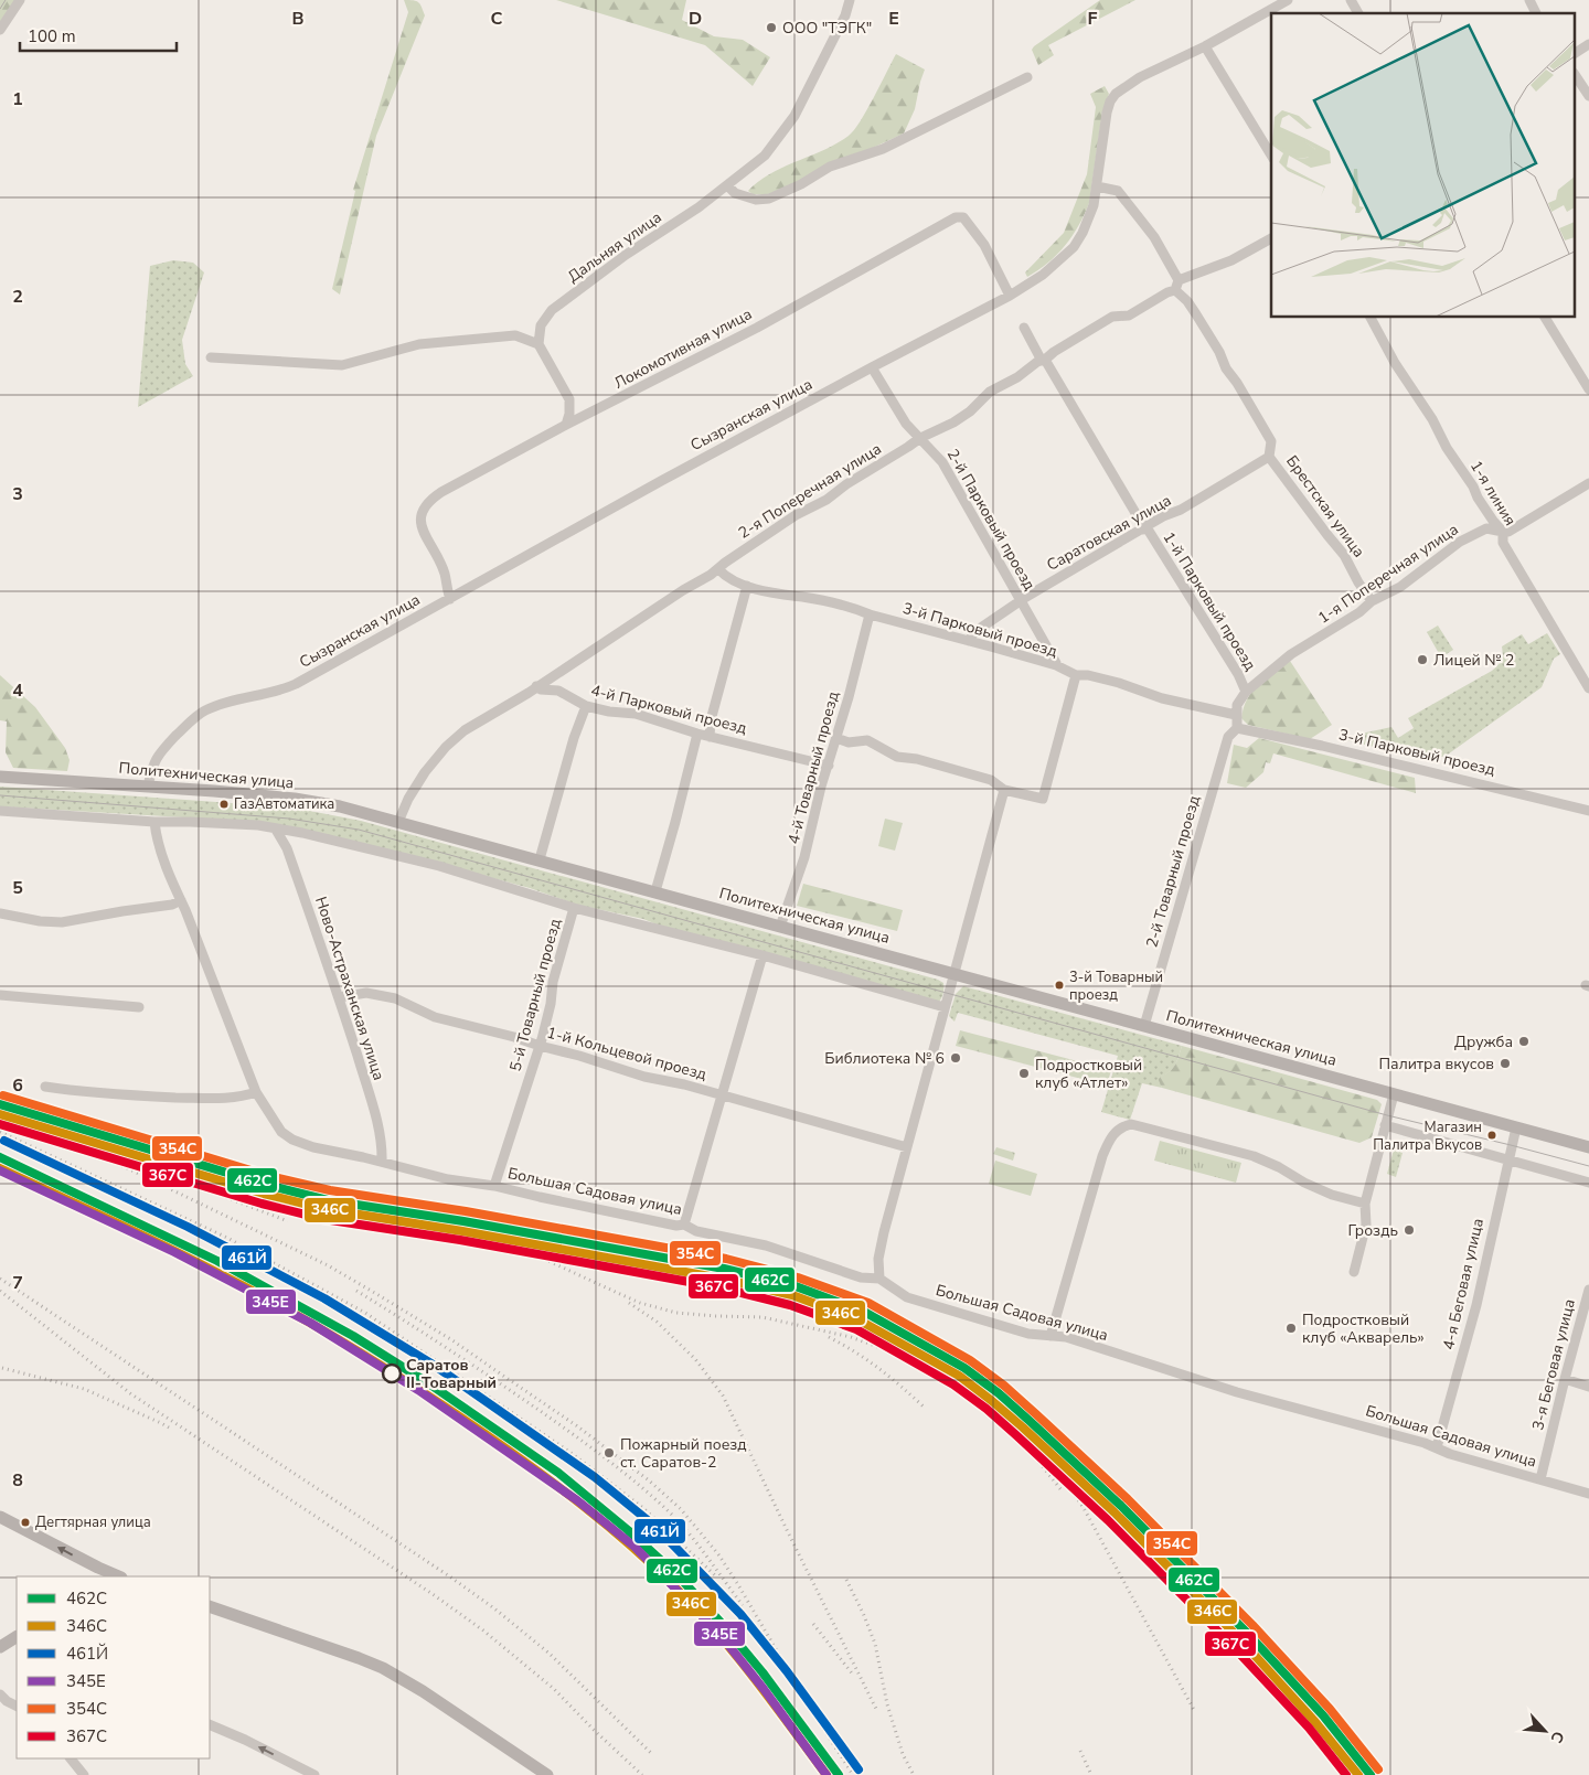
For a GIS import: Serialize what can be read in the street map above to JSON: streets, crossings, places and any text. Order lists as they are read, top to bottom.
{
  "streets": {
    "main road": ["Политехническая улица"],
    "street": [
      "Дальняя улица",
      "Локомотивная улица",
      "Сызранская улица",
      "2-я Поперечная улица",
      "1-я линия",
      "Брестская улица",
      "2-й Парковый проезд",
      "Саратовская улица",
      "1-я Поперечная улица",
      "1-й Парковый проезд",
      "3-й Парковый проезд",
      "4-й Парковый проезд",
      "4-й Товарный проезд",
      "2-й Товарный проезд",
      "Ново-Астраханская улица",
      "5-й Товарный проезд",
      "1-й Кольцевой проезд",
      "Большая Садовая улица",
      "4-я Беговая улица",
      "3-я Беговая улица"
    ]
  },
  "crossings": [
    ["Локомотивная улица", "Сызранская улица"],
    ["Сызранская улица", "Брестская улица"],
    ["Сызранская улица", "2-й Парковый проезд"],
    ["Сызранская улица", "Политехническая улица"],
    ["2-я Поперечная улица", "Брестская улица"],
    ["2-я Поперечная улица", "2-й Парковый проезд"],
    ["2-я Поперечная улица", "1-й Парковый проезд"],
    ["2-я Поперечная улица", "3-й Парковый проезд"],
    ["2-я Поперечная улица", "4-й Парковый проезд"],
    ["2-я Поперечная улица", "Политехническая улица"],
    ["1-я линия", "1-я Поперечная улица"],
    ["Брестская улица", "Саратовская улица"],
    ["Брестская улица", "1-я Поперечная улица"],
    ["2-й Парковый проезд", "Саратовская улица"],
    ["2-й Парковый проезд", "3-й Парковый проезд"],
    ["Саратовская улица", "1-й Парковый проезд"],
    ["Саратовская улица", "3-й Парковый проезд"],
    ["1-я Поперечная улица", "1-й Парковый проезд"],
    ["1-я Поперечная улица", "3-й Парковый проезд"],
    ["1-я Поперечная улица", "2-й Товарный проезд"],
    ["3-й Парковый проезд", "4-й Товарный проезд"],
    ["3-й Парковый проезд", "2-й Товарный проезд"],
    ["4-й Парковый проезд", "4-й Товарный проезд"],
    ["4-й Товарный проезд", "Политехническая улица"],
    ["Политехническая улица", "2-й Товарный проезд"],
    ["Политехническая улица", "4-я Беговая улица"],
    ["Ново-Астраханская улица", "1-й Кольцевой проезд"],
    ["Ново-Астраханская улица", "Большая Садовая улица"],
    ["5-й Товарный проезд", "1-й Кольцевой проезд"],
    ["5-й Товарный проезд", "Большая Садовая улица"],
    ["Большая Садовая улица", "4-я Беговая улица"],
    ["Большая Садовая улица", "3-я Беговая улица"]
  ],
  "places": [
    "ООО \"ТЭГК\"",
    "Лицей № 2",
    "ГазАвтоматика",
    "3-й Товарный проезд",
    "Дружба",
    "Библиотека № 6",
    "Палитра вкусов",
    "Подростковый клуб «Атлет»",
    "Магазин Палитра Вкусов",
    "Гроздь",
    "Подростковый клуб «Акварель»",
    "Саратов II-Товарный",
    "Пожарный поезд ст. Саратов-2",
    "Дегтярная улица"
  ],
  "lines": [
    "transit line 354С",
    "transit line 462С",
    "transit line 346С",
    "transit line 367С",
    "transit line 461Й",
    "transit line 345Е"
  ],
  "legend": [
    "462С",
    "346С",
    "461Й",
    "345Е",
    "354С",
    "367С"
  ],
  "scale_bar": "100 m",
  "north": "bottom right",
  "grid": {
    "columns": [
      "B",
      "C",
      "D",
      "E",
      "F"
    ],
    "rows": [
      "1",
      "2",
      "3",
      "4",
      "5",
      "6",
      "7",
      "8"
    ]
  }
}
